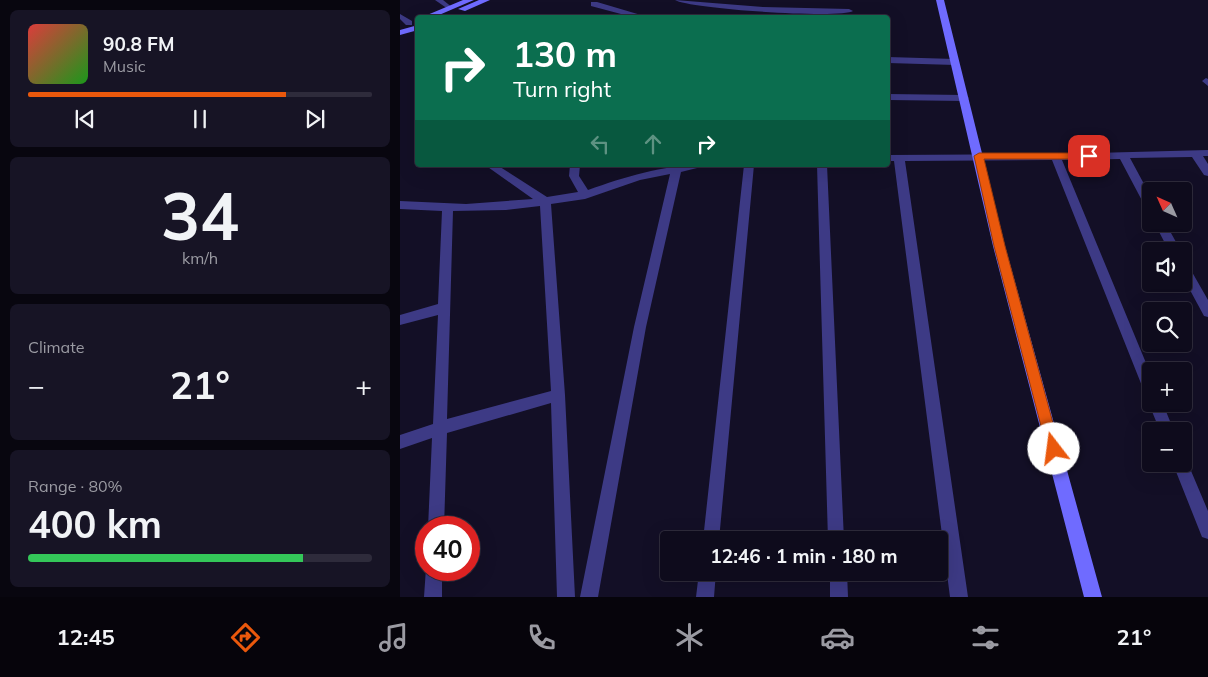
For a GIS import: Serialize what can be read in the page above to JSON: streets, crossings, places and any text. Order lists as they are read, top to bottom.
{
  "north": "top left",
  "page": {
    "turn": ["130 m", "Turn right"],
    "song": ["90.8 FM", "Music"],
    "tile": [
      ["34", "km/h"],
      "Climate",
      ["Range · 80%", "400 km"]
    ],
    "map_buttons": ["+", "−"],
    "heat": ["−", "21°", "+"],
    "limit": "40",
    "trip": "12:46 · 1 min · 180 m",
    "tabs": ["12:45", "21°"]
  }
}
